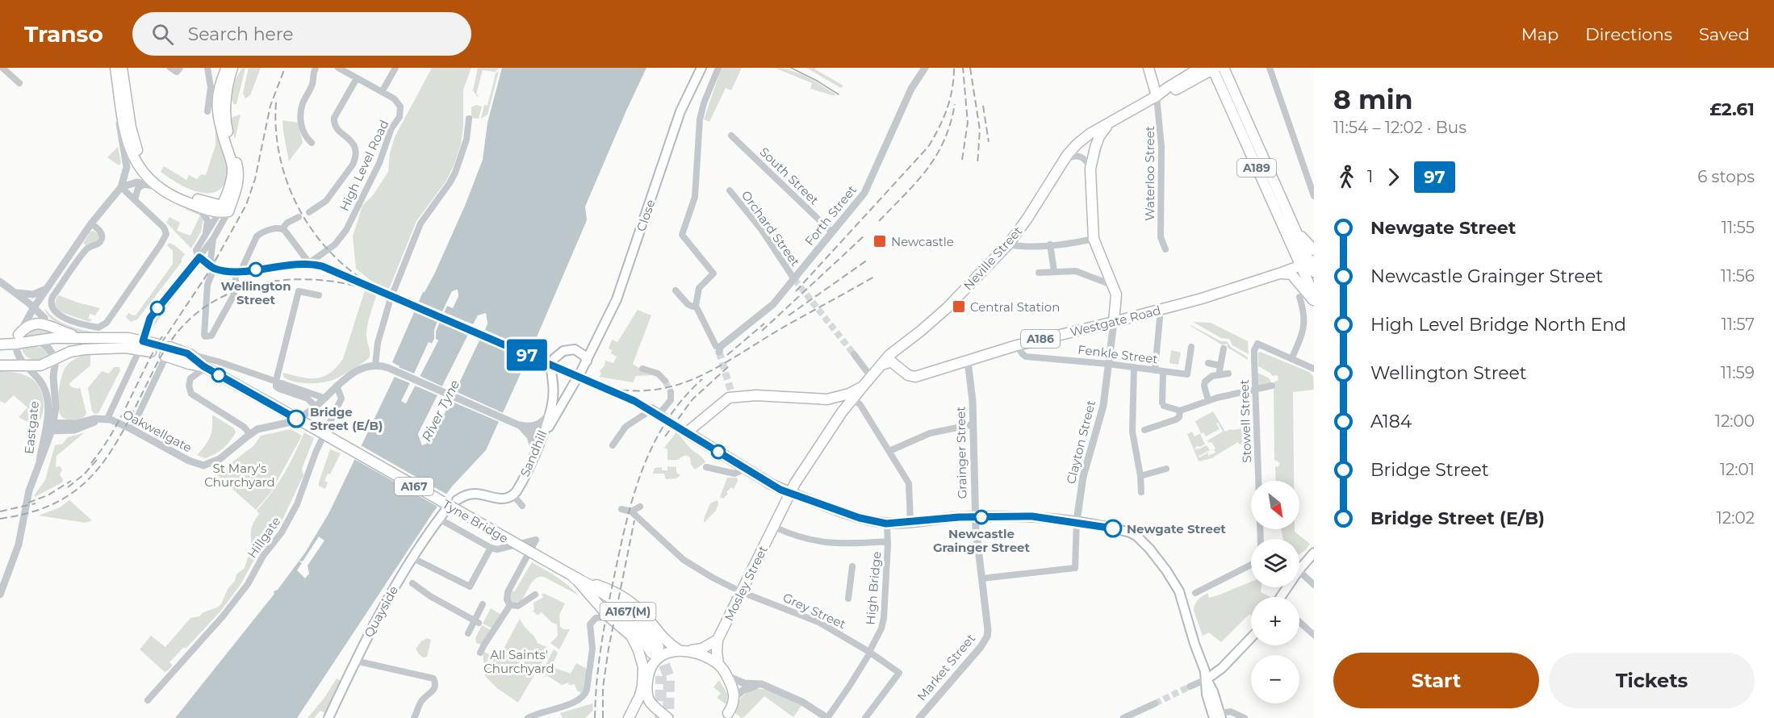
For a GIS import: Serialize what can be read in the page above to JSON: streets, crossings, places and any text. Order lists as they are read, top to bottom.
{
  "streets": {
    "highway": ["A167(M)"],
    "main road": [
      "A189",
      "Close",
      "Neville Street",
      "Westgate Road",
      "A186",
      "Sandhill",
      "A167",
      "Tyne Bridge",
      "Mosley Street",
      "Quayside"
    ],
    "street": [
      "High Level Road",
      "Waterloo Street",
      "South Street",
      "Forth Street",
      "Orchard Street",
      "Fenkle Street",
      "Stowell Street",
      "Eastgate",
      "Oakwellgate",
      "Clayton Street",
      "Grainger Street",
      "Hillgate",
      "High Bridge",
      "Grey Street",
      "Market Street"
    ]
  },
  "crossings": [
    ["A189", "Westgate Road"],
    ["Waterloo Street", "Neville Street"],
    ["South Street", "Forth Street"],
    ["Forth Street", "Orchard Street"],
    ["Neville Street", "A186"],
    ["Neville Street", "Mosley Street"],
    ["Westgate Road", "A186"],
    ["Westgate Road", "Fenkle Street"],
    ["Westgate Road", "Clayton Street"],
    ["Westgate Road", "Grainger Street"],
    ["Fenkle Street", "Clayton Street"],
    ["Clayton Street", "Grainger Street"],
    ["Grainger Street", "Market Street"],
    ["A167", "Tyne Bridge"],
    ["A167", "A167(M)"],
    ["Tyne Bridge", "A167(M)"],
    ["Mosley Street", "Grey Street"],
    ["High Bridge", "Grey Street"]
  ],
  "water": ["River Tyne"],
  "parks": ["St Mary's Churchyard", "All Saints' Churchyard"],
  "places": {
    "transit": ["Newcastle", "Central Station"],
    "other": [
      "Wellington Street",
      "Bridge Street (E/B)",
      "Newcastle Grainger Street",
      "Newgate Street"
    ]
  },
  "lines": ["bus line 97"],
  "north": "bottom right",
  "page": {
    "header": "Transo",
    "search": "Search here",
    "nav": ["Map", "Directions", "Saved"],
    "on_map": "97",
    "heading": ["8 min", "11:54 – 12:02 · Bus", "£2.61"],
    "legs": ["1", "97", "6 stops"],
    "list": [
      {
        "name": "Newgate Street",
        "value": "11:55"
      },
      {
        "name": "Newcastle Grainger Street",
        "value": "11:56"
      },
      {
        "name": "High Level Bridge North End",
        "value": "11:57"
      },
      {
        "name": "Wellington Street",
        "value": "11:59"
      },
      {
        "name": "A184",
        "value": "12:00"
      },
      {
        "name": "Bridge Street",
        "value": "12:01"
      },
      {
        "name": "Bridge Street (E/B)",
        "value": "12:02"
      }
    ],
    "map_buttons": ["+", "−"],
    "buttons": ["Start", "Tickets"]
  }
}
